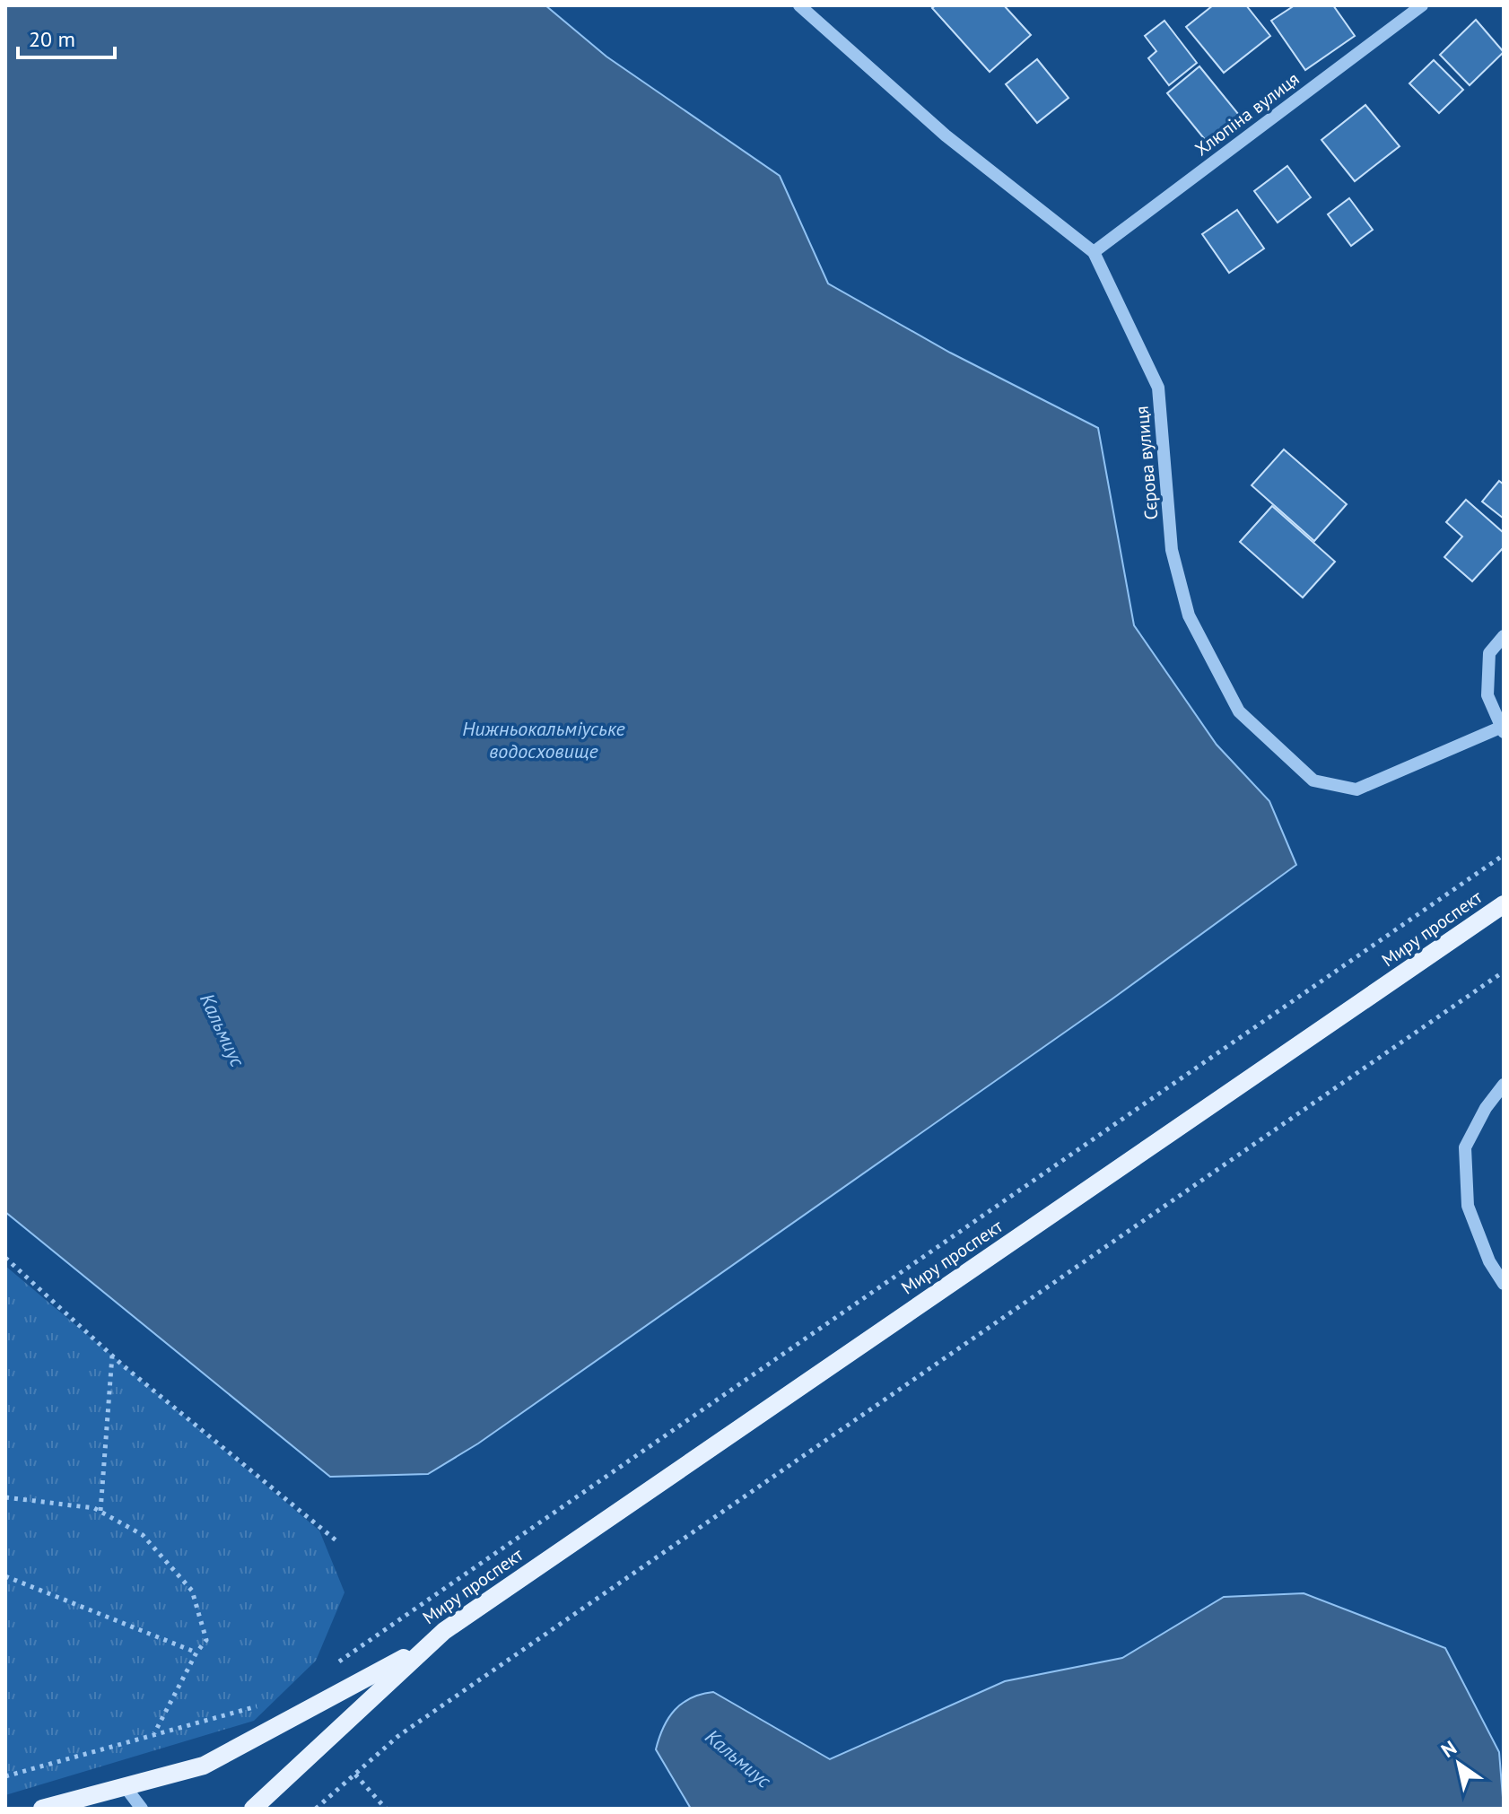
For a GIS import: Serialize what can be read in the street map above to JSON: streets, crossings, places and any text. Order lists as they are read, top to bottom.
{
  "streets": {
    "main road": ["Миру проспект"],
    "street": ["Хлюпіна вулиця", "Сєрова вулиця"]
  },
  "crossings": [
    ["Хлюпіна вулиця", "Сєрова вулиця"]
  ],
  "water": ["Нижньокальміуське водосховище", "Кальмиус"],
  "scale_bar": "20 m",
  "north": "top left"
}
